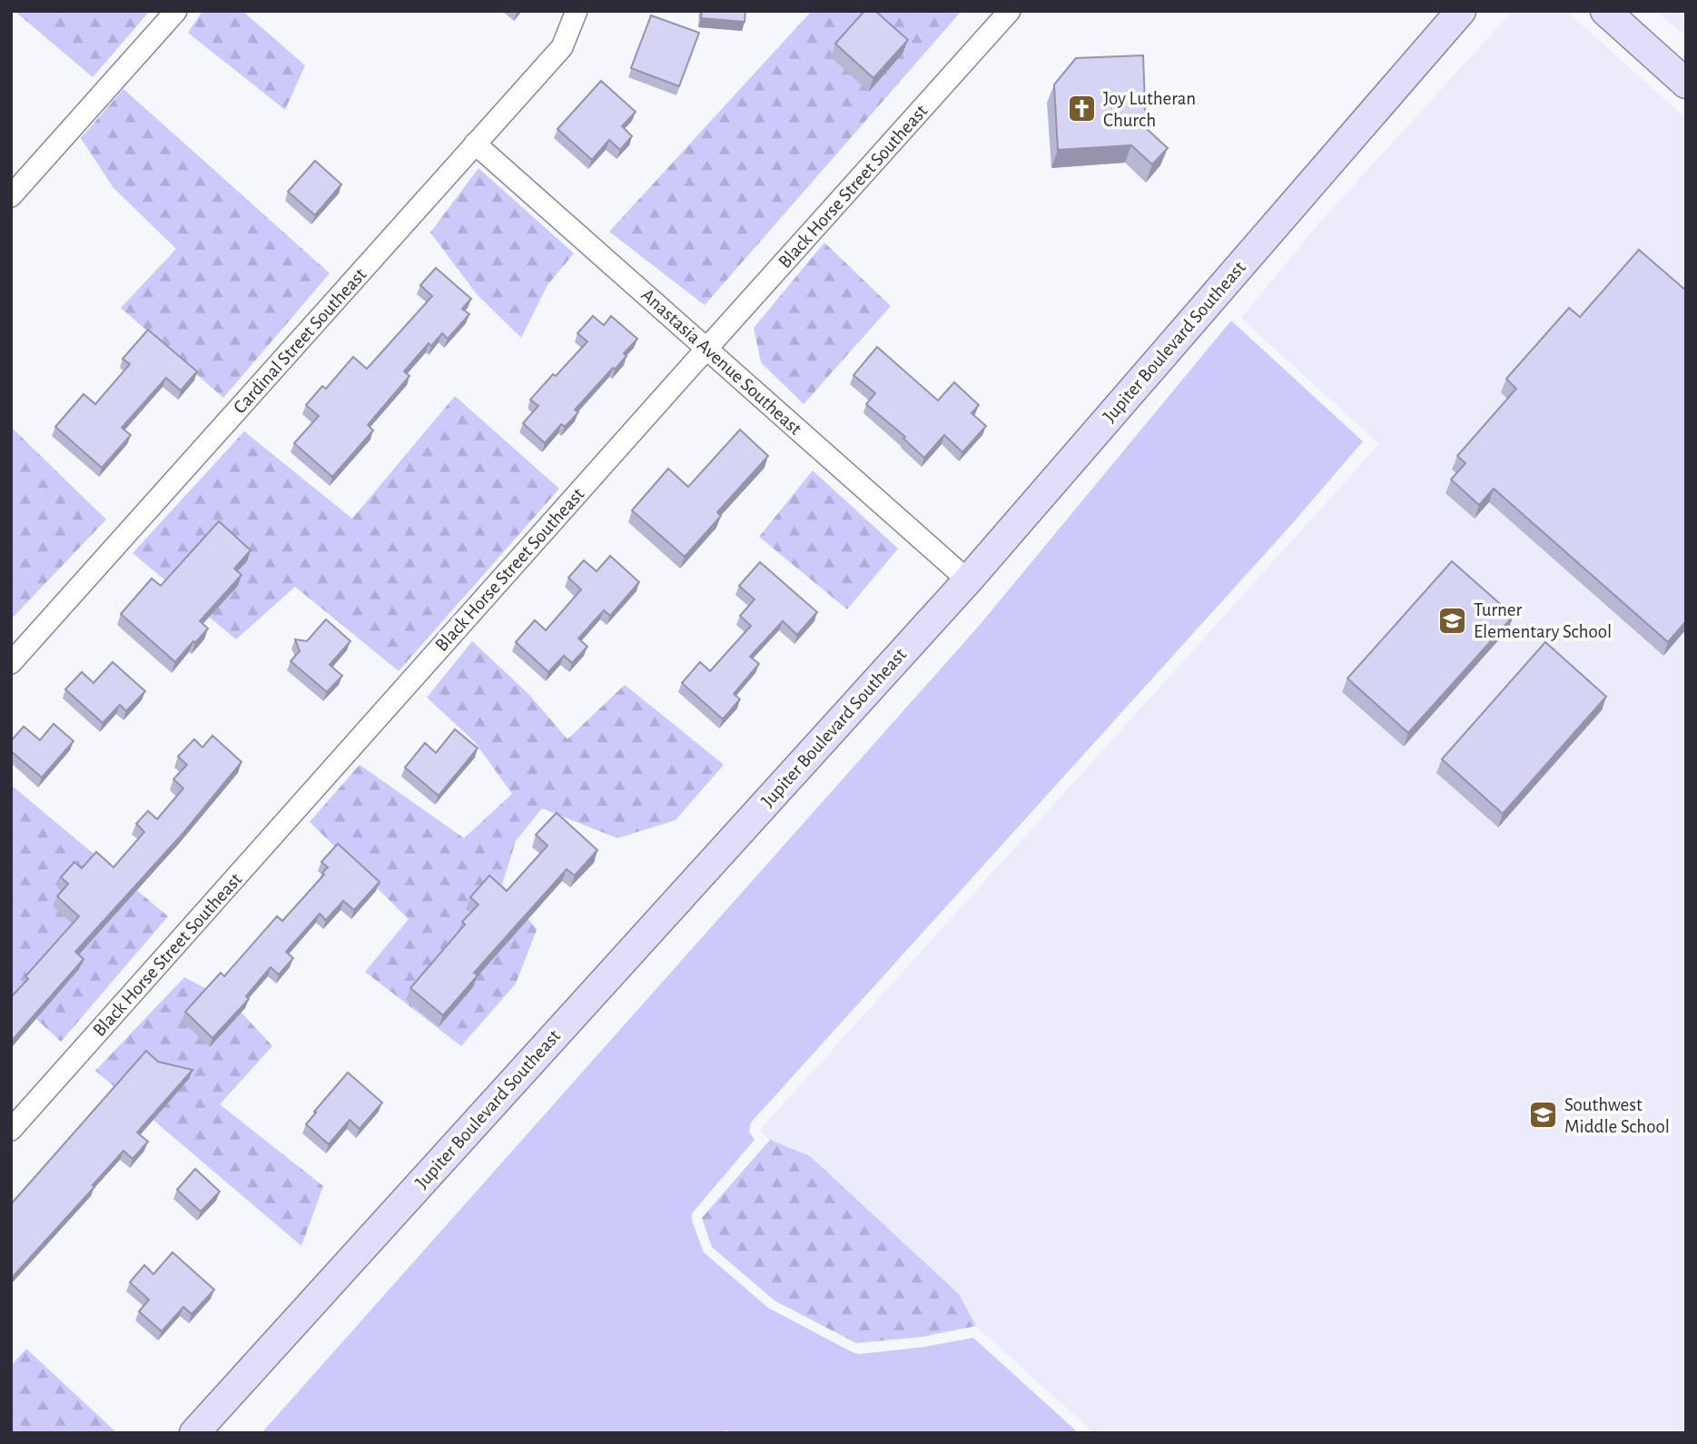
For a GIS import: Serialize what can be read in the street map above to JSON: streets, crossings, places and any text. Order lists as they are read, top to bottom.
{
  "streets": {
    "street": [
      "Black Horse Street Southeast",
      "Cardinal Street Southeast",
      "Jupiter Boulevard Southeast",
      "Anastasia Avenue Southeast"
    ]
  },
  "crossings": [
    ["Black Horse Street Southeast", "Anastasia Avenue Southeast"],
    ["Cardinal Street Southeast", "Anastasia Avenue Southeast"],
    ["Jupiter Boulevard Southeast", "Anastasia Avenue Southeast"]
  ],
  "places": {
    "church": ["Joy Lutheran Church"],
    "school or university": ["Turner Elementary School", "Southwest Middle School"]
  }
}
